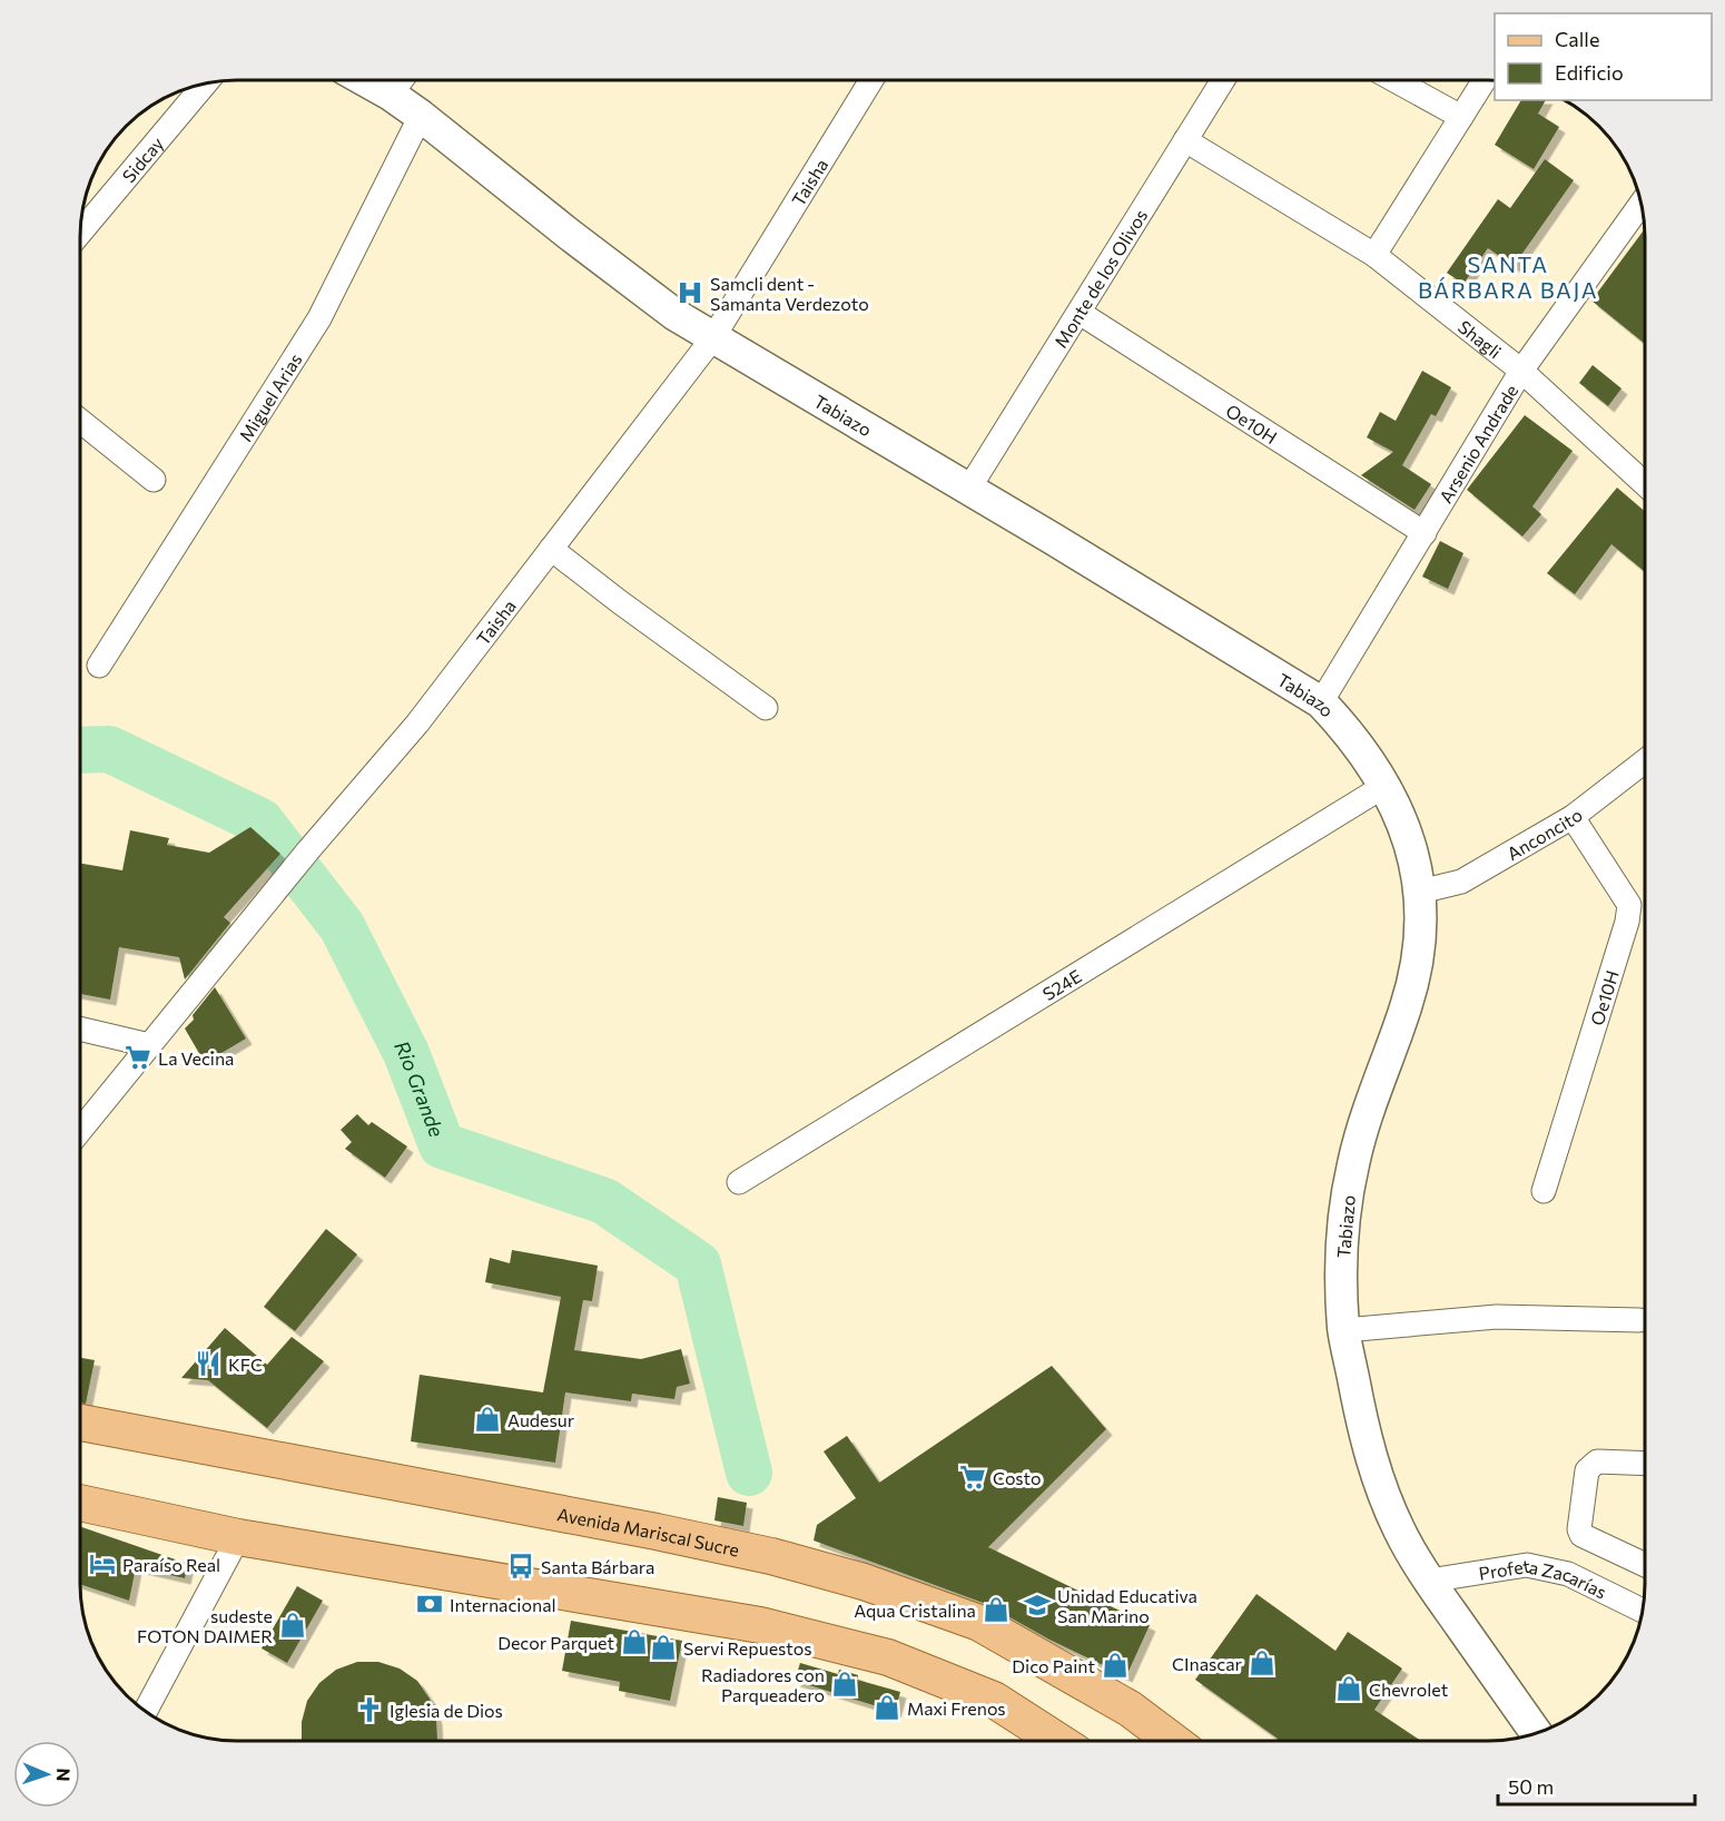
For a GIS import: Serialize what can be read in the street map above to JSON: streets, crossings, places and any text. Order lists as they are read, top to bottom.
{
  "streets": {
    "main road": ["Avenida Mariscal Sucre"],
    "street": [
      "Sidcay",
      "Taisha",
      "Monte de los Olivos",
      "Shagli",
      "Miguel Arias",
      "Tabiazo",
      "Oe10H",
      "Arsenio Andrade",
      "Anconcito",
      "S24E",
      "Profeta Zacarías"
    ]
  },
  "crossings": [
    ["Taisha", "Tabiazo"],
    ["Monte de los Olivos", "Shagli"],
    ["Monte de los Olivos", "Tabiazo"],
    ["Monte de los Olivos", "Oe10H"],
    ["Shagli", "Arsenio Andrade"],
    ["Miguel Arias", "Tabiazo"],
    ["Tabiazo", "Arsenio Andrade"],
    ["Tabiazo", "Anconcito"],
    ["Tabiazo", "S24E"],
    ["Tabiazo", "Profeta Zacarías"],
    ["Oe10H", "Arsenio Andrade"],
    ["Oe10H", "Anconcito"]
  ],
  "districts": ["SANTA BÁRBARA BAJA"],
  "water": ["Rio Grande"],
  "places": {
    "hospital": ["Samcli dent - Samanta Verdezoto"],
    "supermarket": ["La Vecina", "Costo"],
    "restaurant": ["KFC"],
    "shop": [
      "Audesur",
      "Aqua Cristalina",
      "sudeste FOTON DAIMER",
      "Decor Parquet",
      "Servi Repuestos",
      "CInascar",
      "Dico Paint",
      "Radiadores con Parqueadero",
      "Chevrolet",
      "Maxi Frenos"
    ],
    "hotel": ["Paraíso Real"],
    "bus stop": ["Santa Bárbara"],
    "bank": ["Internacional"],
    "school or university": ["Unidad Educativa San Marino"],
    "church": ["Iglesia de Dios"]
  },
  "legend": ["Calle", "Edificio"],
  "scale_bar": "50 m",
  "north": "right"
}
